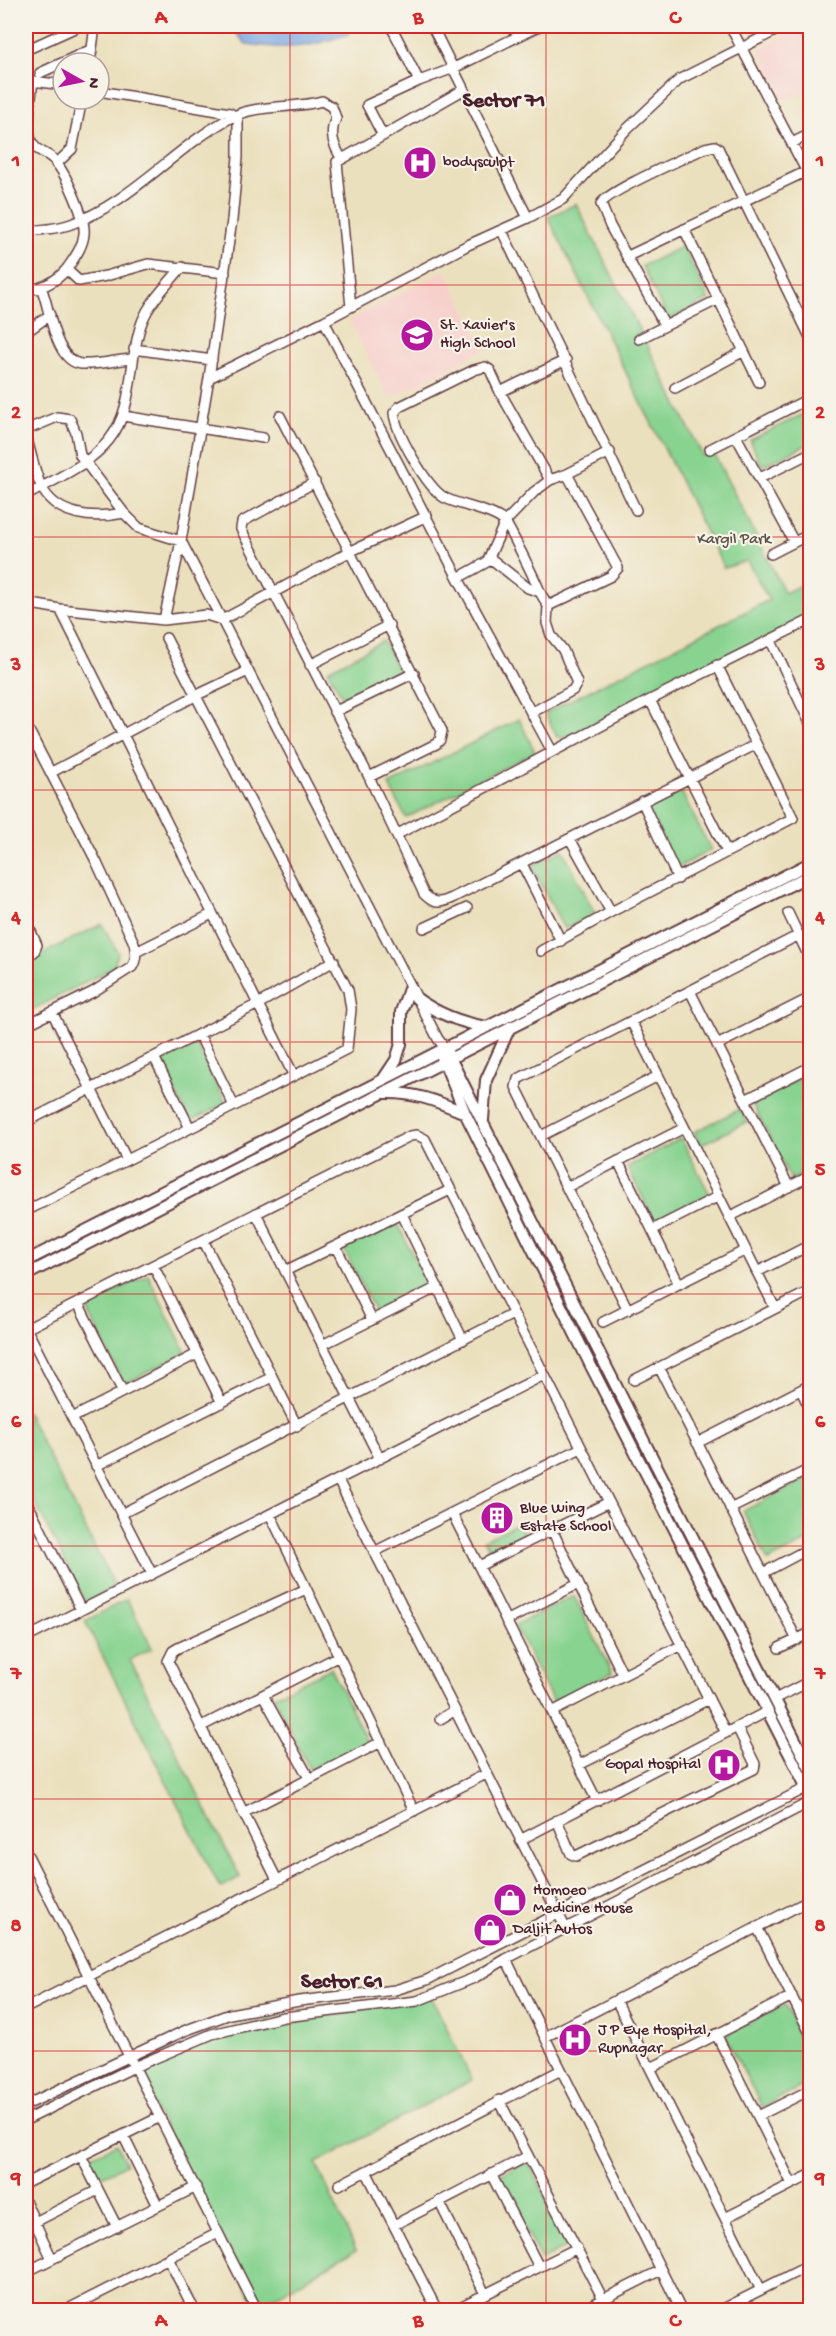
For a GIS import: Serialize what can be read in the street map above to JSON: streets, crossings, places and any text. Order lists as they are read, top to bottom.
{
  "districts": ["Sector 71", "Sector 61"],
  "parks": ["Kargil Park"],
  "places": {
    "hospital": ["bodysculpt", "Gopal Hospital", "J P Eye Hospital, Rupnagar"],
    "school or university": ["St. Xavier's High School"],
    "building": ["Blue Wing Estate School"],
    "shop": ["Homoeo Medicine House", "Daljit Autos"]
  },
  "north": "right",
  "grid": {
    "columns": ["A", "B", "C"],
    "rows": [
      "1",
      "2",
      "3",
      "4",
      "5",
      "6",
      "7",
      "8",
      "9"
    ]
  }
}
